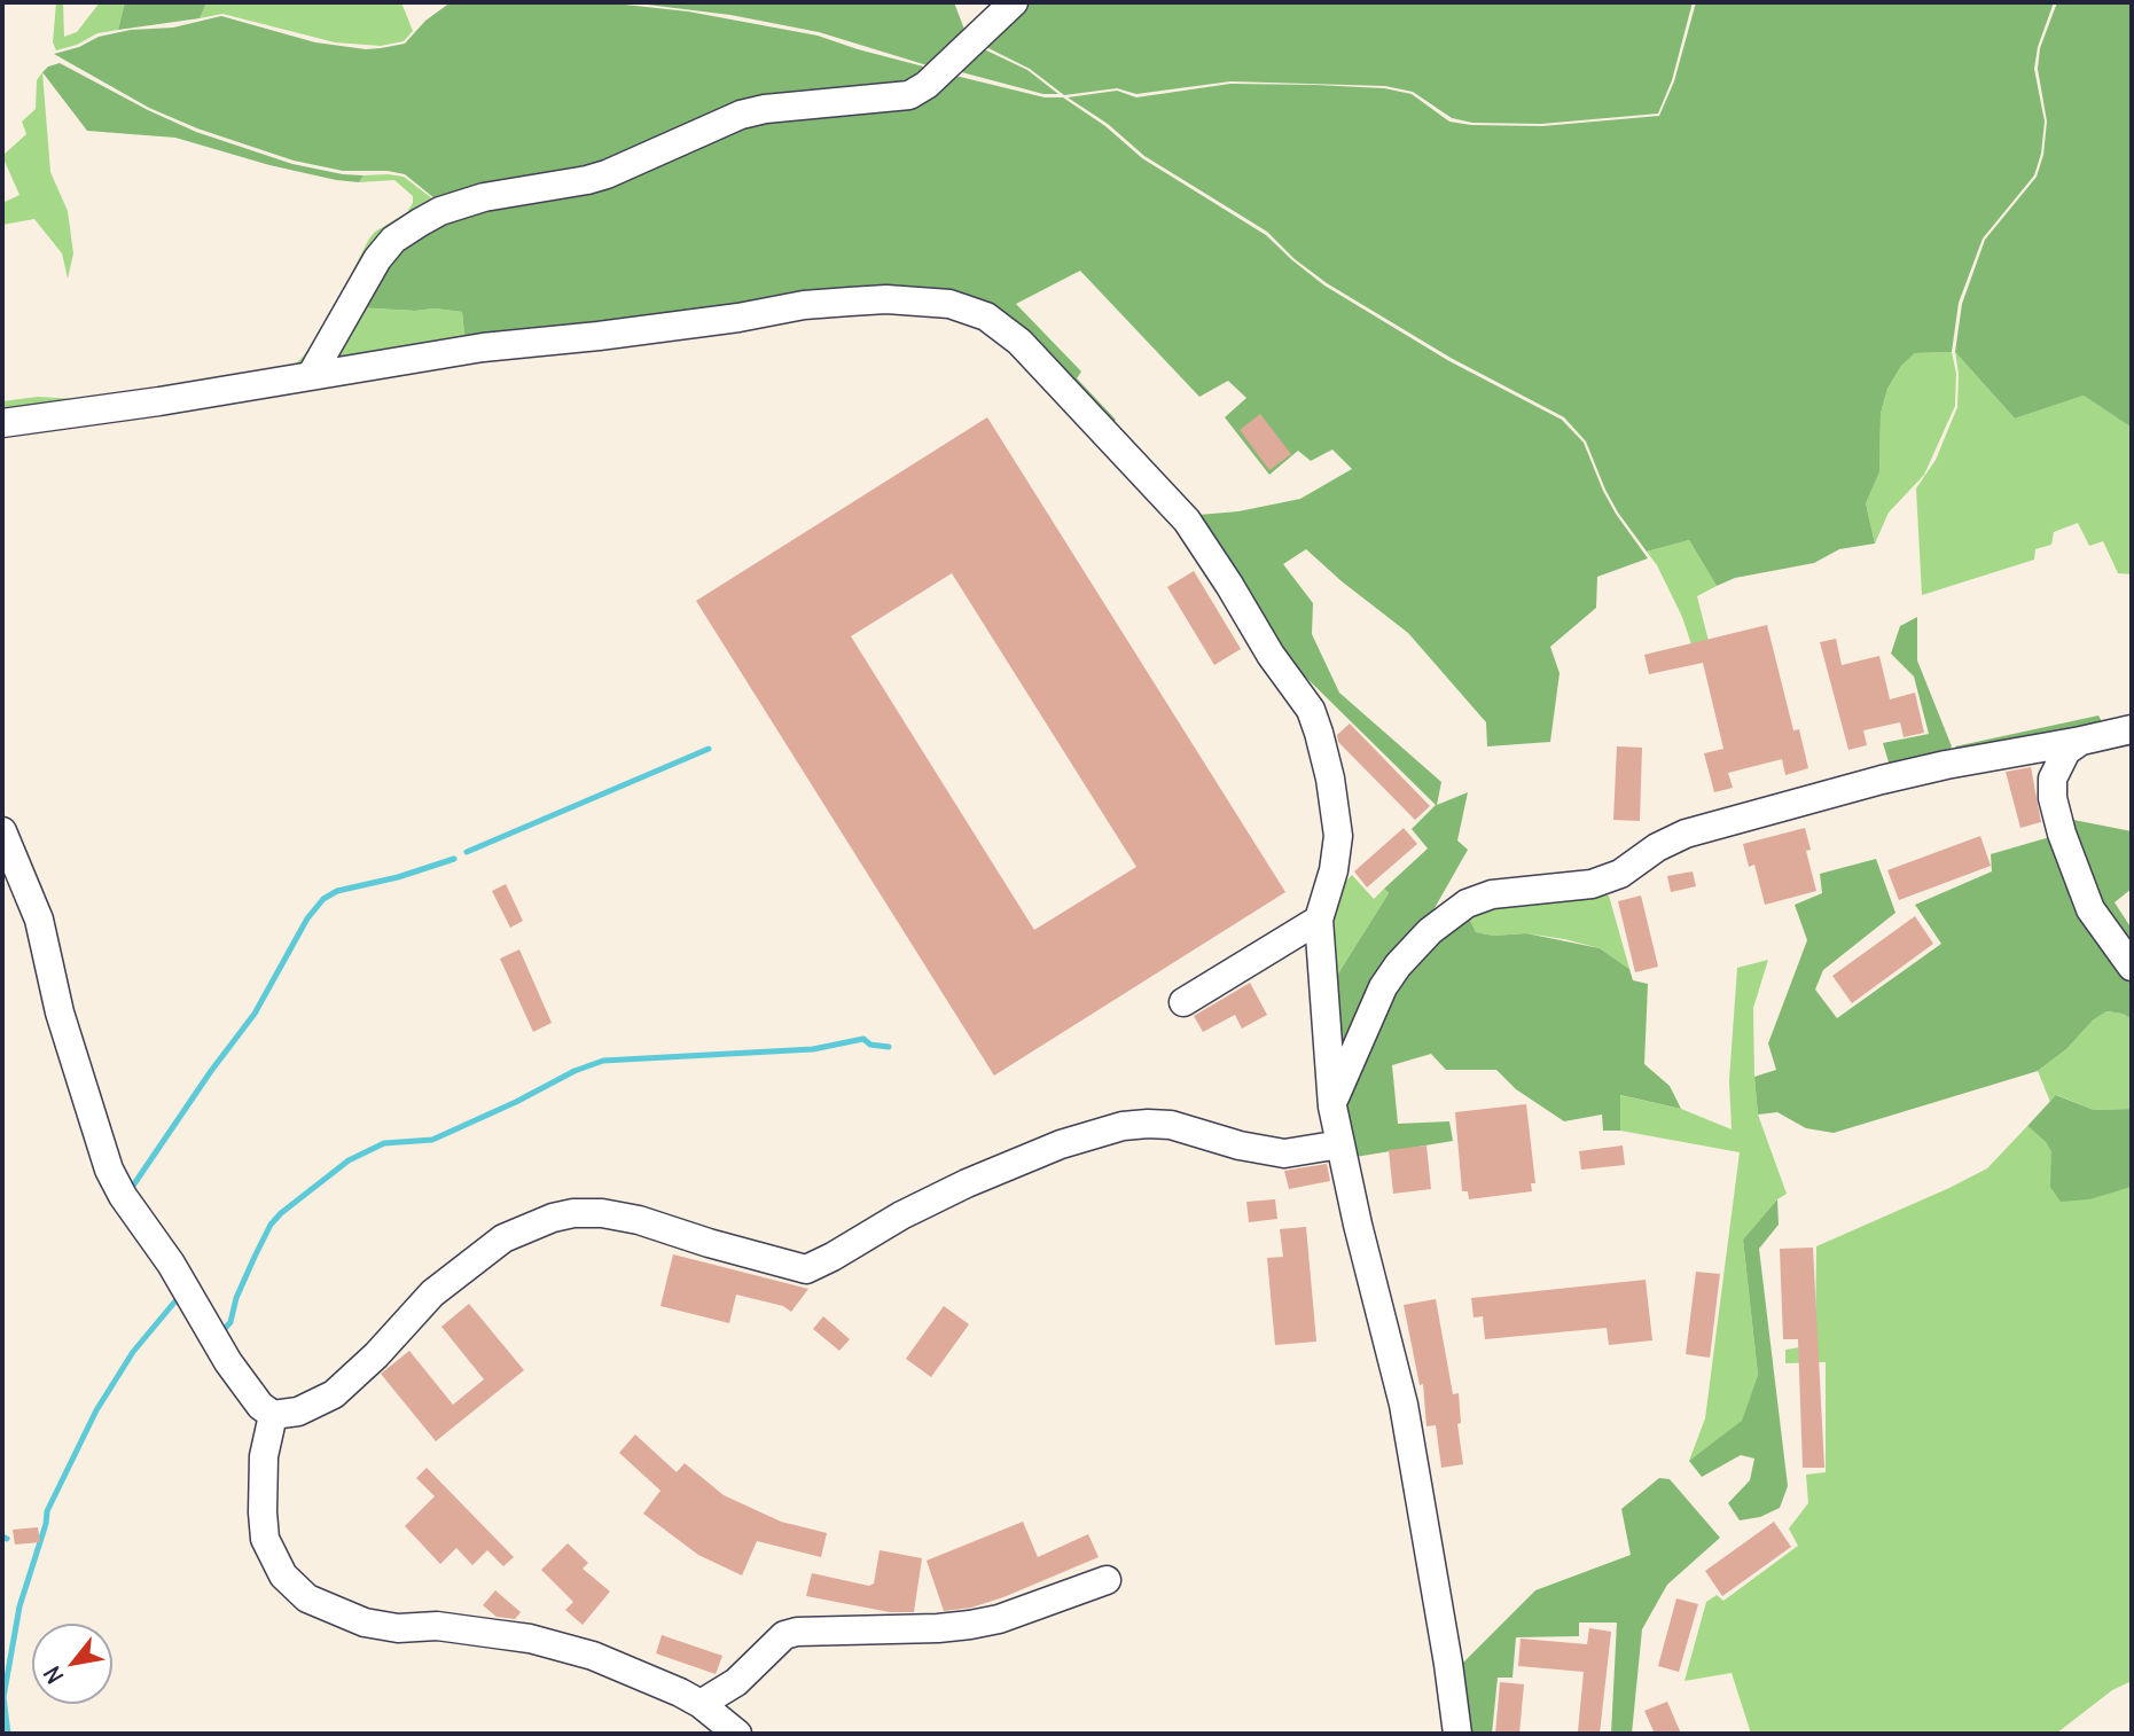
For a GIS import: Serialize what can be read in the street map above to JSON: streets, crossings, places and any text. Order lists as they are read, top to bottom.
{
  "north": "bottom left"
}
